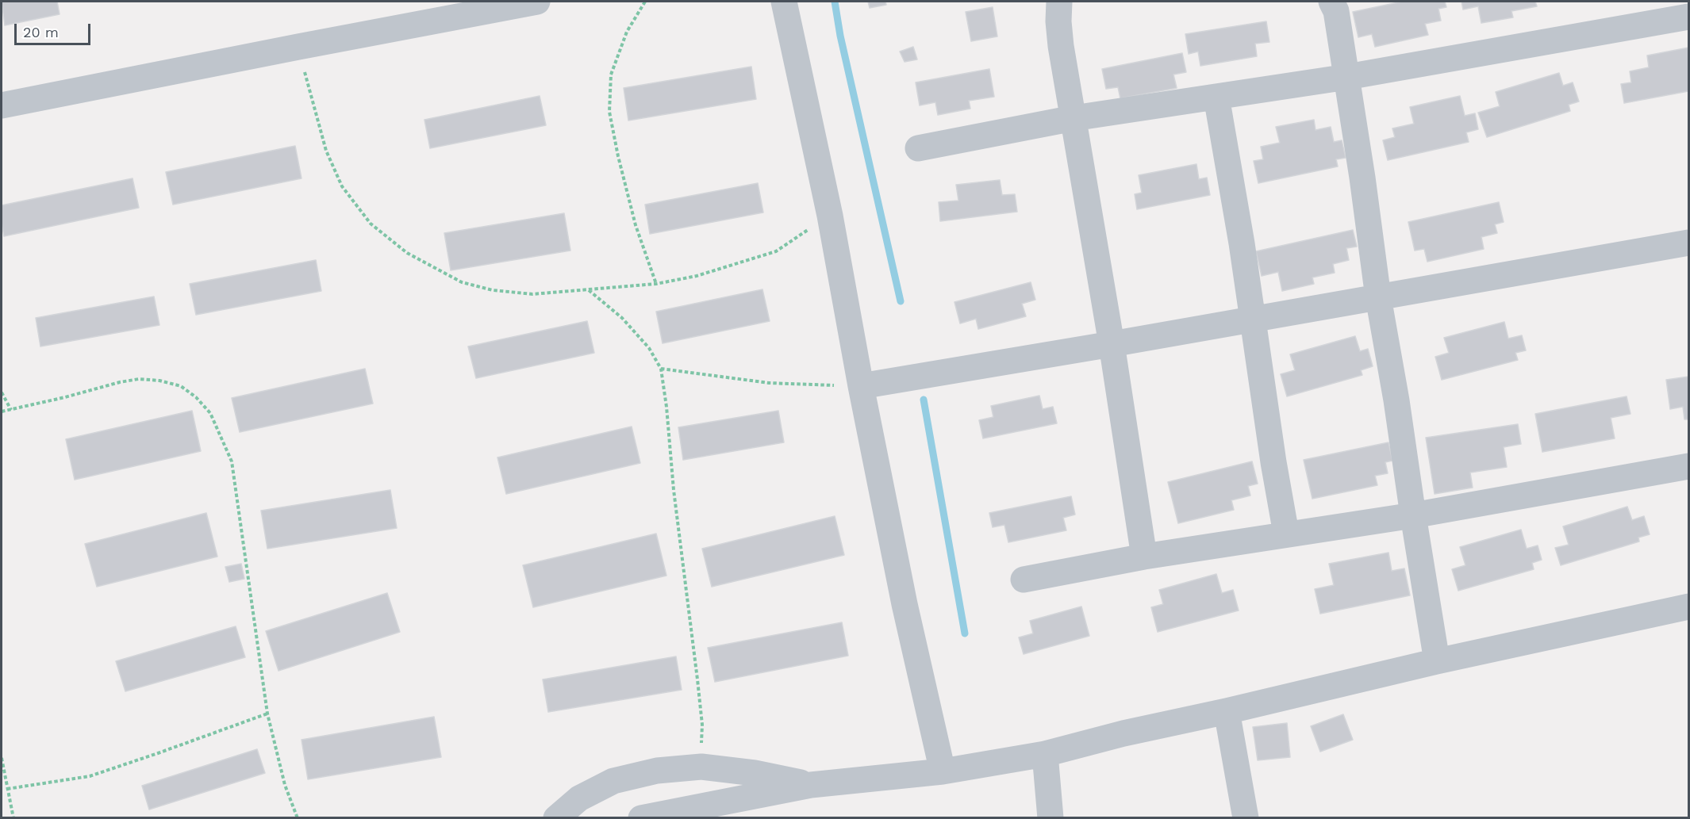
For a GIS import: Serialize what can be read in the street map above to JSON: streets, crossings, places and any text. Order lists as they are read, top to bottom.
{
  "scale_bar": "20 m"
}
